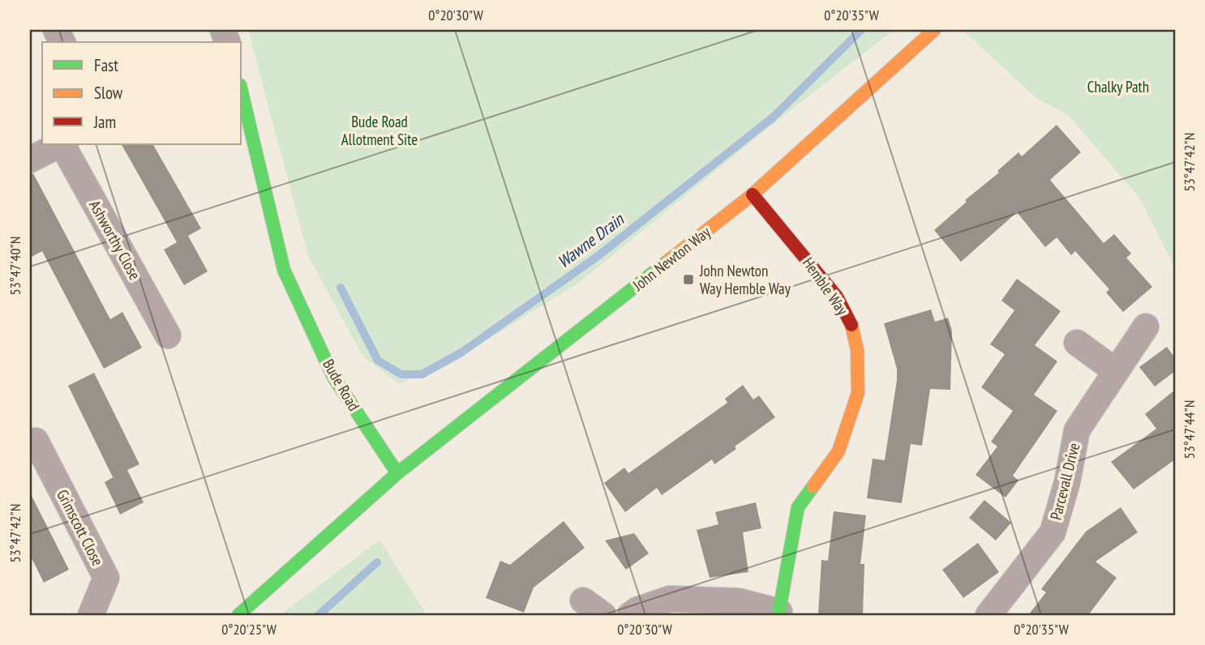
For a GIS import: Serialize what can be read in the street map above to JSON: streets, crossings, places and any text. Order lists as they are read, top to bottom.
{
  "streets": {
    "street": [
      "Ashworthy Close",
      "John Newton Way",
      "Hemble Way",
      "Bude Road",
      "Parcevall Drive",
      "Grimscott Close"
    ]
  },
  "crossings": [
    ["John Newton Way", "Hemble Way"],
    ["John Newton Way", "Bude Road"]
  ],
  "water": ["Wawne Drain"],
  "parks": ["Chalky Path", "Bude Road Allotment Site"],
  "places": {
    "transit": ["John Newton Way Hemble Way"]
  },
  "legend": ["Fast", "Slow", "Jam"],
  "coordinates": [
    "0°20'30\"W",
    "0°20'35\"W",
    "53°47'42\"N",
    "53°47'40\"N",
    "53°47'44\"N",
    "0°20'25\"W"
  ]
}
